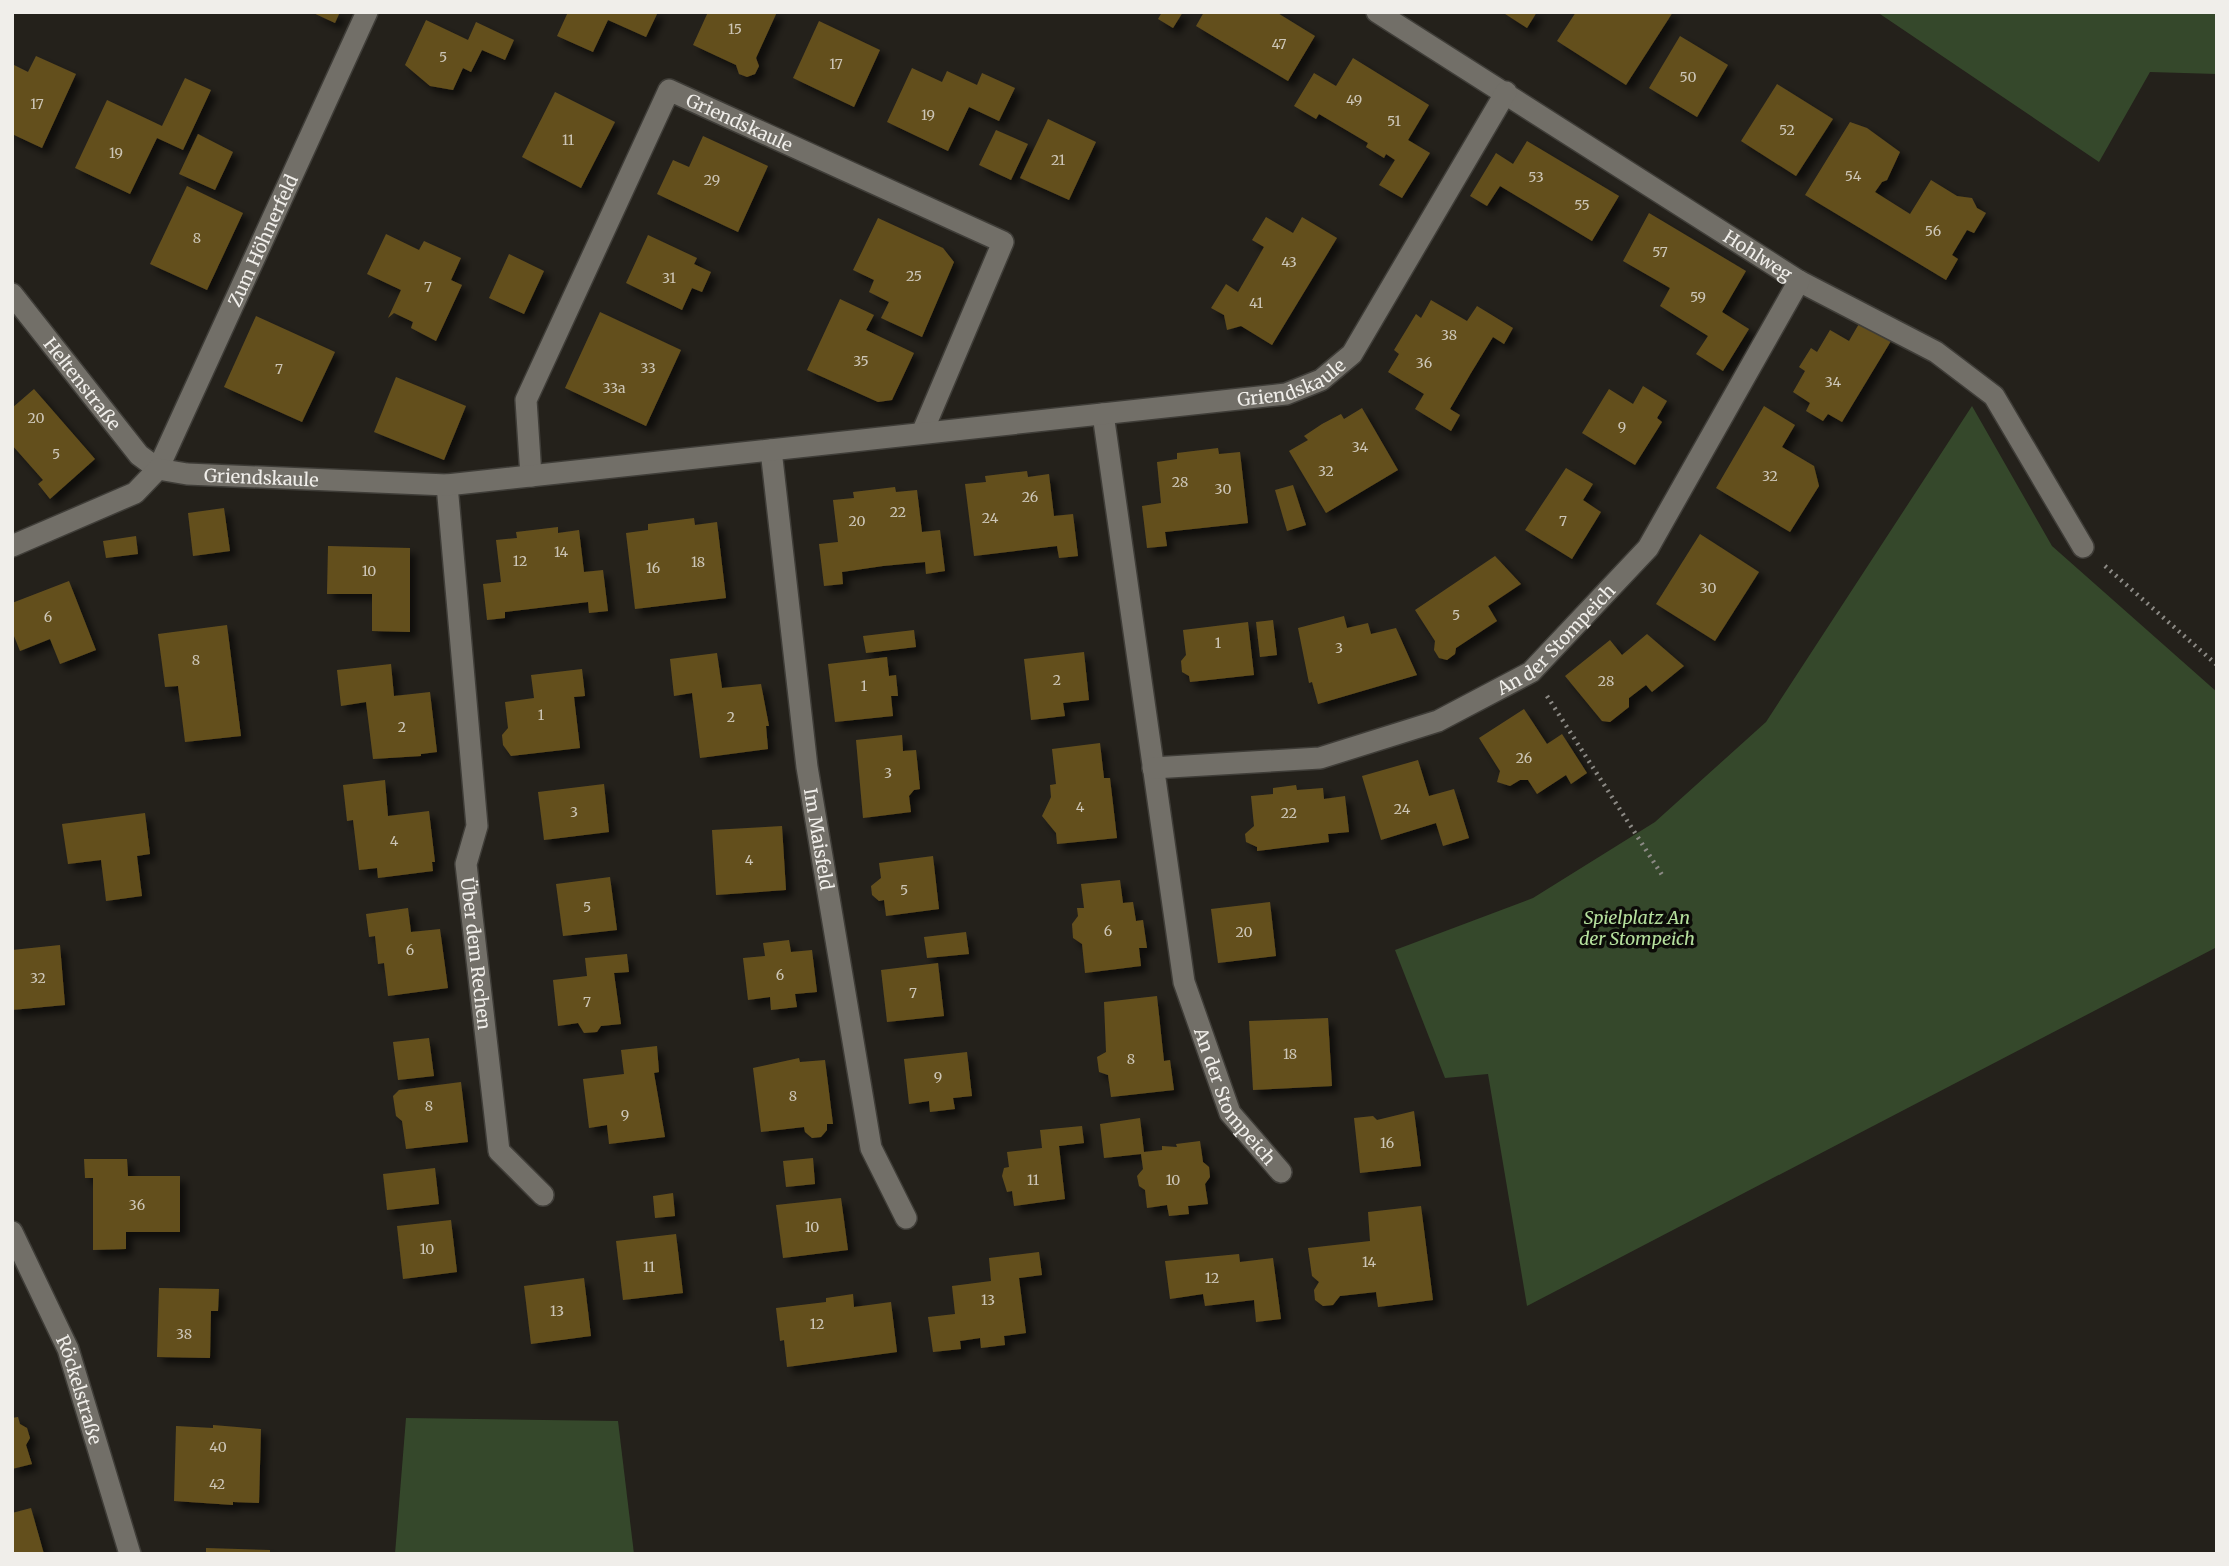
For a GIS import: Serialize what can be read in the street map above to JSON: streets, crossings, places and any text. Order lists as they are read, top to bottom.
{
  "streets": {
    "street": [
      "Griendskaule",
      "Zum Höhnerfeld",
      "Hohlweg",
      "Heltenstraße",
      "An der Stompeich",
      "Im Maisfeld",
      "Über dem Rechen",
      "Röckelstraße"
    ]
  },
  "crossings": [
    ["Griendskaule", "Zum Höhnerfeld"],
    ["Griendskaule", "Hohlweg"],
    ["Griendskaule", "Heltenstraße"],
    ["Griendskaule", "An der Stompeich"],
    ["Griendskaule", "Im Maisfeld"],
    ["Griendskaule", "Über dem Rechen"],
    ["Zum Höhnerfeld", "Heltenstraße"],
    ["Hohlweg", "An der Stompeich"]
  ],
  "parks": ["Spielplatz An der Stompeich"],
  "house_numbers": [
    "15",
    "47",
    "5",
    "17",
    "50",
    "49",
    "17",
    "19",
    "51",
    "52",
    "11",
    "19",
    "21",
    "54",
    "53",
    "29",
    "55",
    "56",
    "8",
    "57",
    "43",
    "25",
    "31",
    "7",
    "59",
    "41",
    "38",
    "35",
    "36",
    "33",
    "7",
    "34",
    "33a",
    "20",
    "9",
    "34",
    "5",
    "32",
    "32",
    "28",
    "30",
    "26",
    "22",
    "24",
    "20",
    "7",
    "14",
    "12",
    "18",
    "16",
    "10",
    "30",
    "5",
    "6",
    "1",
    "3",
    "8",
    "2",
    "28",
    "1",
    "1",
    "2",
    "2",
    "26",
    "3",
    "4",
    "24",
    "3",
    "22",
    "4",
    "4",
    "5",
    "5",
    "6",
    "20",
    "6",
    "6",
    "32",
    "7",
    "7",
    "18",
    "8",
    "9",
    "8",
    "8",
    "9",
    "16",
    "11",
    "10",
    "36",
    "10",
    "10",
    "14",
    "11",
    "12",
    "13",
    "13",
    "12",
    "38",
    "40",
    "42"
  ]
}
